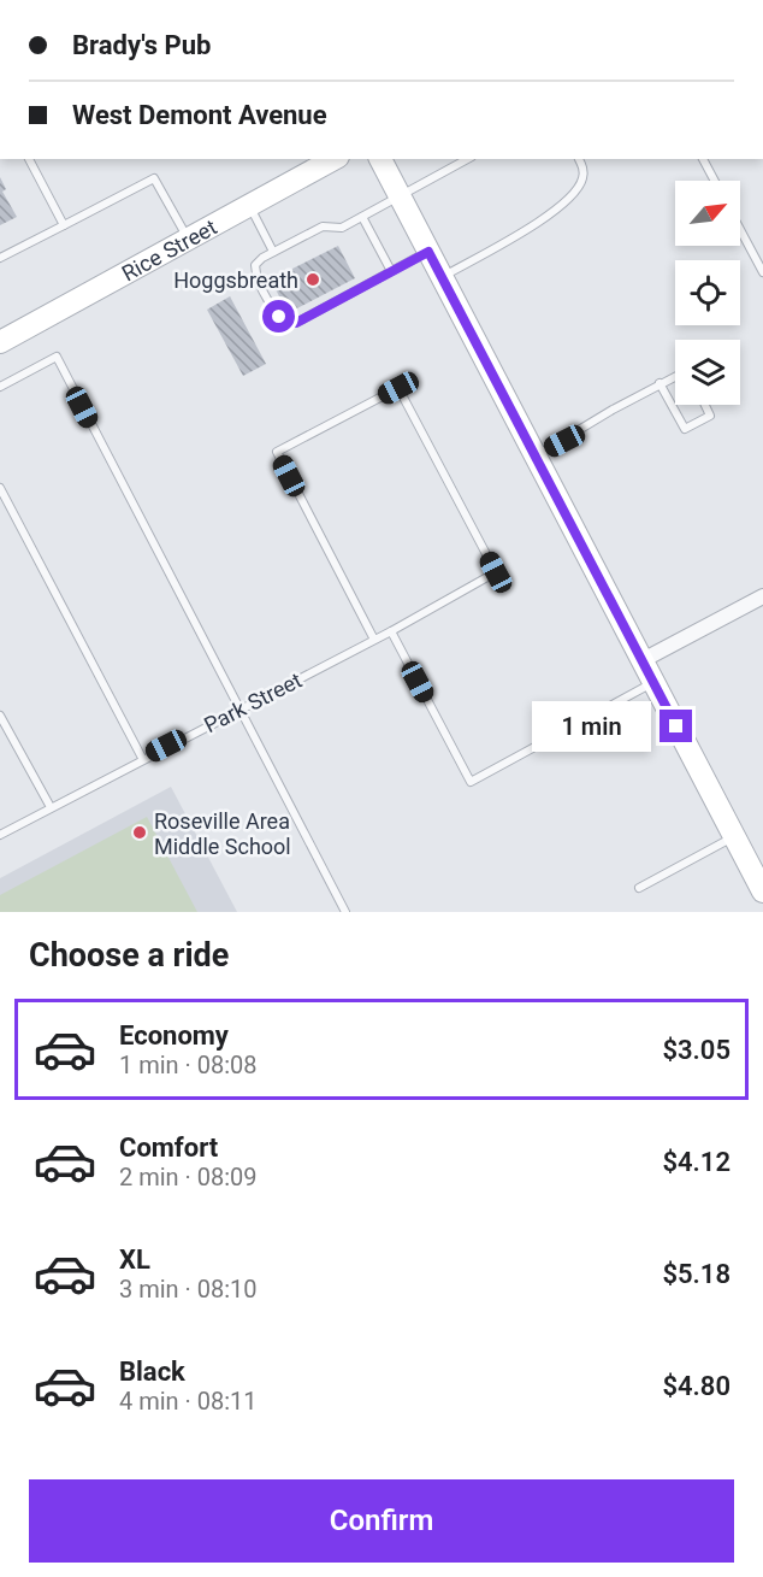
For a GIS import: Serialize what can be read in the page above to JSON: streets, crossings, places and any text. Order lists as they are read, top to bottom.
{
  "streets": {
    "street": ["Rice Street"],
    "lane": ["Park Street"]
  },
  "places": ["Hoggsbreath", "Roseville Area Middle School"],
  "north": "top right",
  "page": {
    "banner": ["Brady's Pub", "West Demont Avenue"],
    "bubble": "1 min",
    "heading": "Choose a ride",
    "list": [
      {
        "name": "Economy",
        "note": "1 min · 08:08",
        "value": "$3.05"
      },
      {
        "name": "Comfort",
        "note": "2 min · 08:09",
        "value": "$4.12"
      },
      {
        "name": "XL",
        "note": "3 min · 08:10",
        "value": "$5.18"
      },
      {
        "name": "Black",
        "note": "4 min · 08:11",
        "value": "$4.80"
      }
    ],
    "buttons": "Confirm"
  }
}
